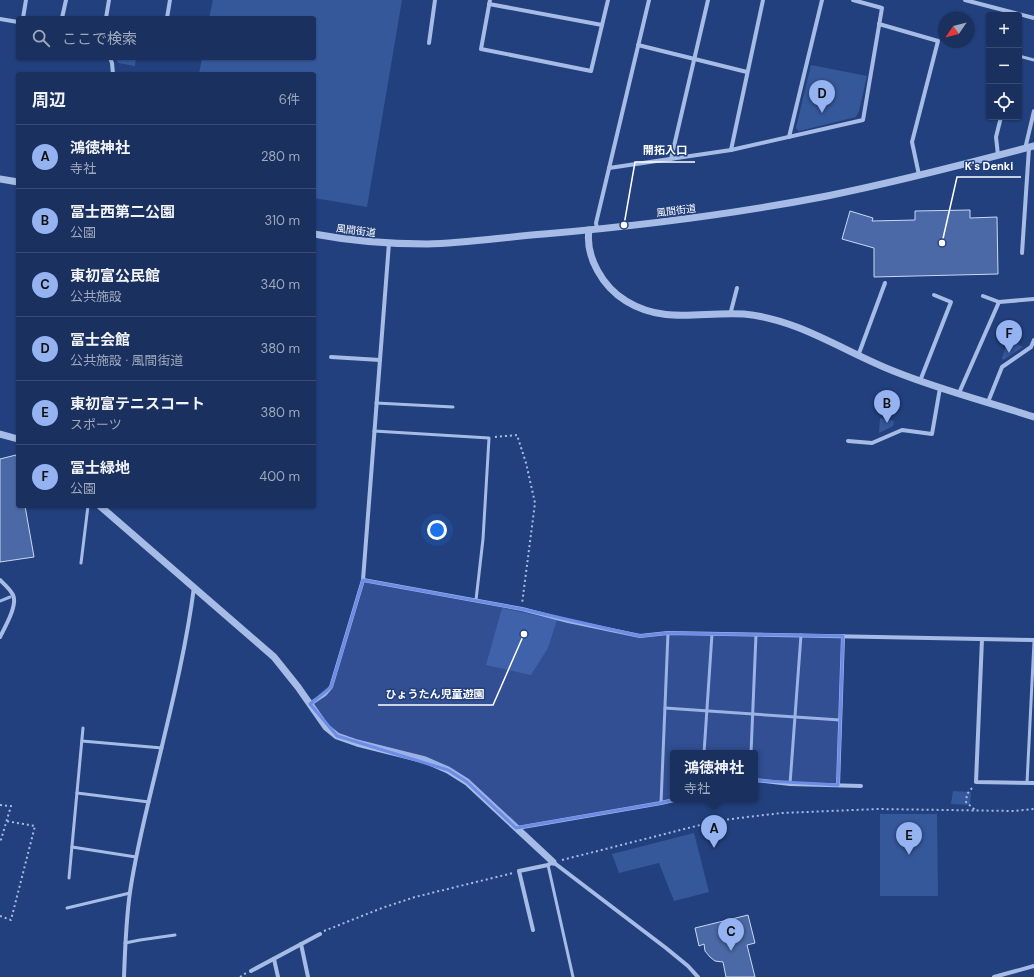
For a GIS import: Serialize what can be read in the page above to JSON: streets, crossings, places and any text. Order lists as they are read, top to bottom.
{
  "streets": {
    "street": ["風間街道"]
  },
  "places": ["開拓入口", "K's Denki", "ひょうたん児童遊園"],
  "north": "bottom left",
  "page": {
    "map_buttons": ["+", "−"],
    "search": "ここで検索",
    "heading": ["周辺", "6件"],
    "pins": [
      "D",
      "F",
      "B",
      "A",
      "E",
      "C"
    ],
    "list": [
      {
        "mark": "A",
        "name": "鴻徳神社",
        "note": "寺社",
        "value": "280 m"
      },
      {
        "mark": "B",
        "name": "冨士西第二公園",
        "note": "公園",
        "value": "310 m"
      },
      {
        "mark": "C",
        "name": "東初富公民館",
        "note": "公共施設",
        "value": "340 m"
      },
      {
        "mark": "D",
        "name": "冨士会館",
        "note": "公共施設 · 風間街道",
        "value": "380 m"
      },
      {
        "mark": "E",
        "name": "東初富テニスコート",
        "note": "スポーツ",
        "value": "380 m"
      },
      {
        "mark": "F",
        "name": "冨士緑地",
        "note": "公園",
        "value": "400 m"
      }
    ],
    "popup": ["鴻徳神社", "寺社"]
  }
}
